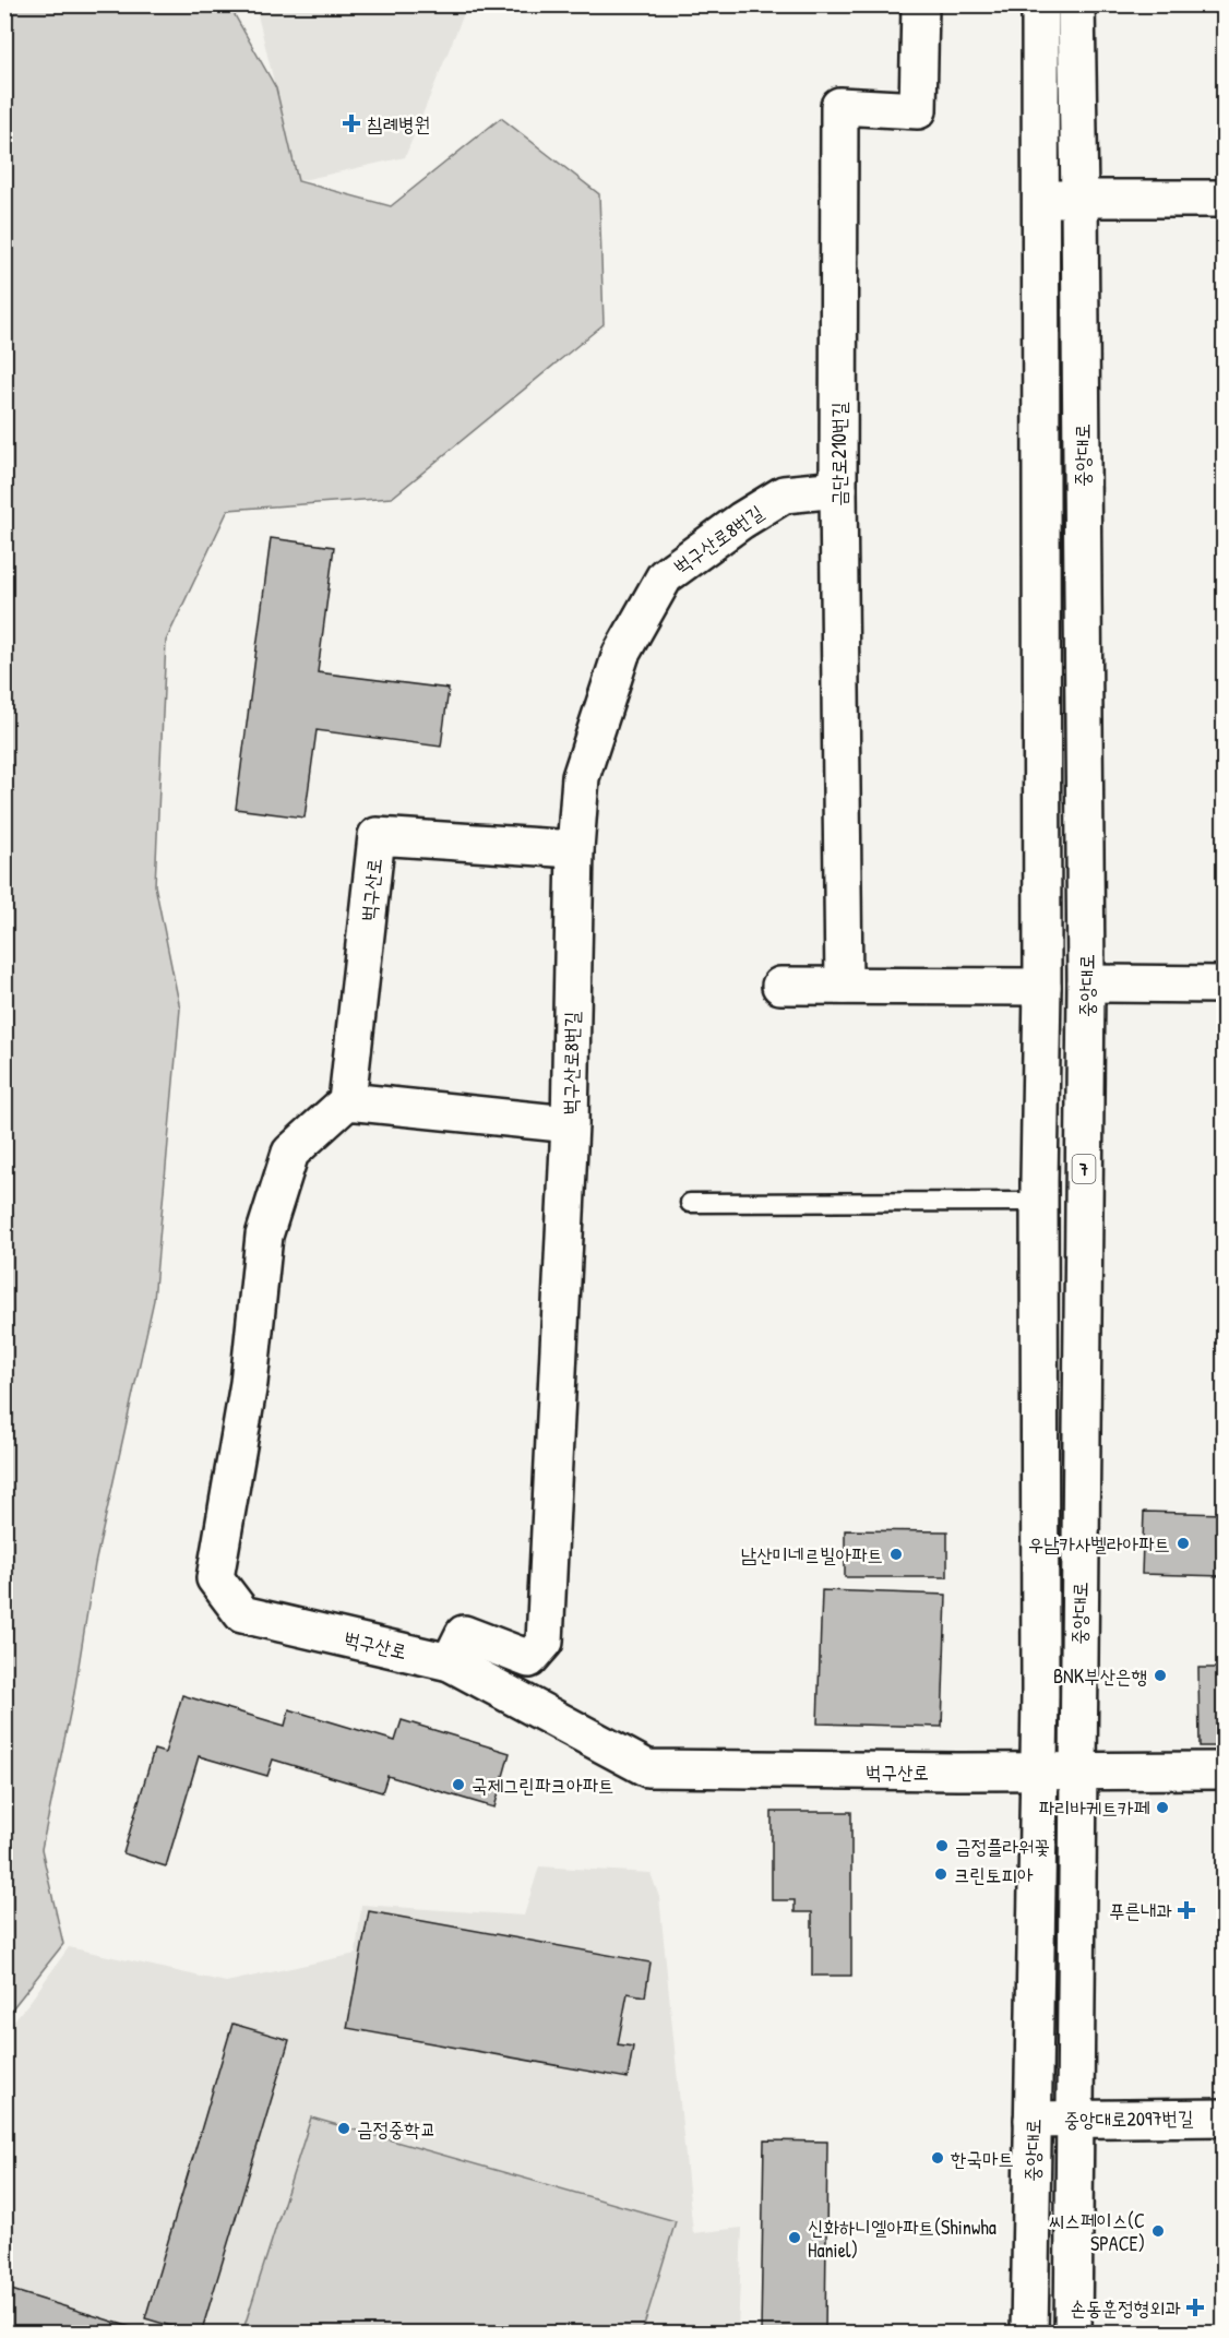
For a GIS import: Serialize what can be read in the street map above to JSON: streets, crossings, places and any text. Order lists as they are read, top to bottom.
{
  "streets": {
    "street": [
      "금단로210번길",
      "중앙대로",
      "벅구산로8번길",
      "벅구산로",
      "7",
      "중앙대로2097번길"
    ]
  },
  "crossings": [
    ["금단로210번길", "벅구산로8번길"],
    ["중앙대로", "벅구산로"],
    ["중앙대로", "중앙대로2097번길"],
    ["벅구산로8번길", "벅구산로"]
  ],
  "places": {
    "health": ["침례병원", "푸른내과", "손동훈정형외과"],
    "other": [
      "우남카사벨라아파트",
      "남산미네르빌아파트",
      "BNK부산은행",
      "국제그린파크아파트",
      "파리바케트카페",
      "금정플라워꽃",
      "크린토피아",
      "금정중학교",
      "한국마트",
      "씨스페이스(C SPACE)",
      "신화하니엘아파트(Shinwha Haniel)"
    ]
  }
}
